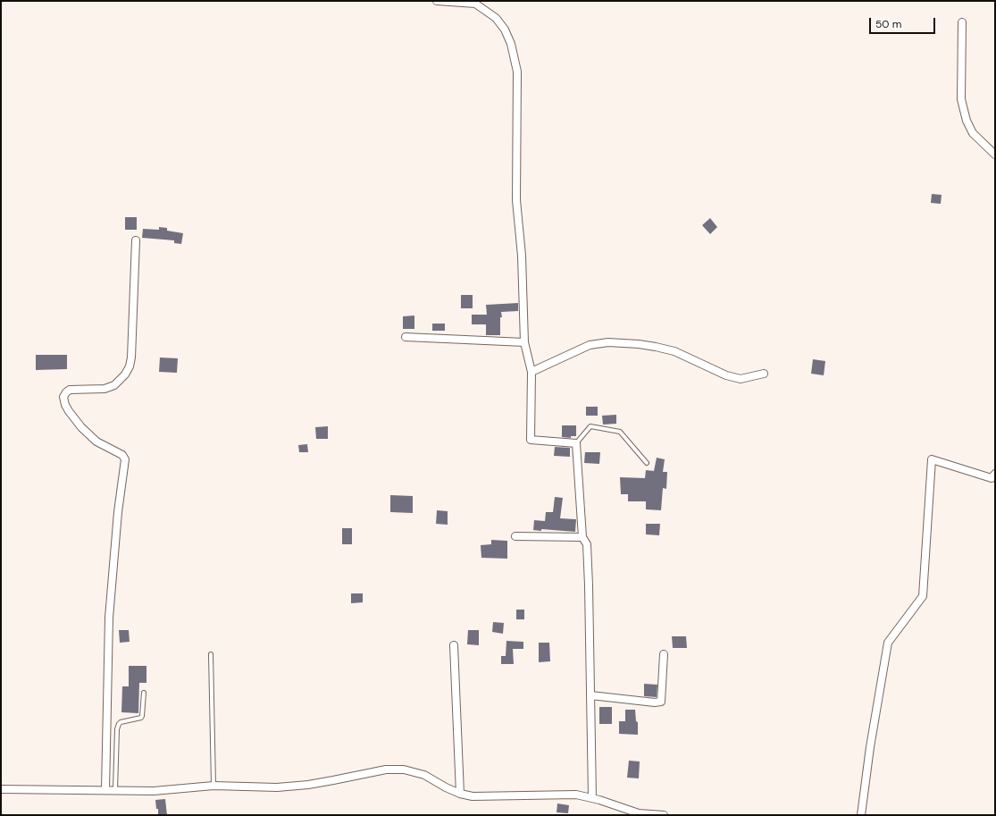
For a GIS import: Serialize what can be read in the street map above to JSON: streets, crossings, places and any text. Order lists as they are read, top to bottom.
{
  "scale_bar": "50 m"
}
